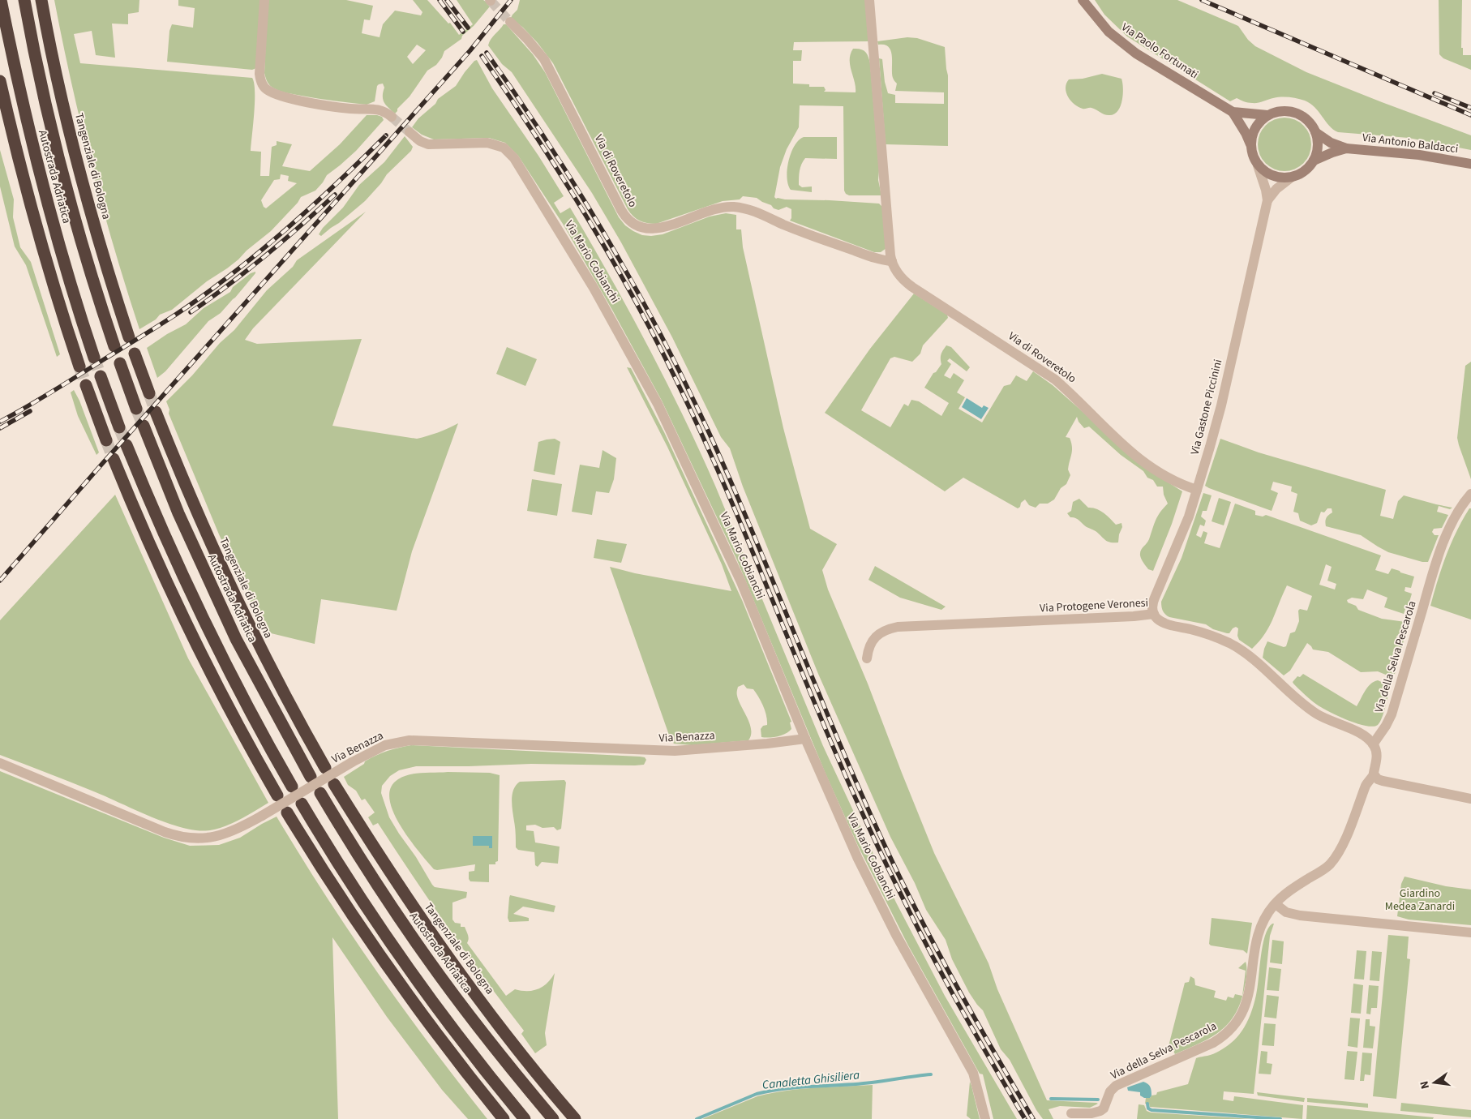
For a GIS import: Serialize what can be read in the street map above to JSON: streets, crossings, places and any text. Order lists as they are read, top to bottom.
{
  "streets": {
    "highway": ["Tangenziale di Bologna", "Autostrada Adriatica"],
    "street": [
      "Via Paolo Fortunati",
      "Via Antonio Baldacci",
      "Via di Roveretolo",
      "Via Mario Cobianchi",
      "Via Gastone Piccinini",
      "Via Protogene Veronesi",
      "Via della Selva Pescarola",
      "Via Benazza"
    ]
  },
  "crossings": [
    ["Via Paolo Fortunati", "Via Antonio Baldacci"],
    ["Via Paolo Fortunati", "Via Gastone Piccinini"],
    ["Via Antonio Baldacci", "Via Gastone Piccinini"],
    ["Via di Roveretolo", "Via Gastone Piccinini"],
    ["Via Mario Cobianchi", "Via Benazza"],
    ["Via Gastone Piccinini", "Via Protogene Veronesi"],
    ["Via Protogene Veronesi", "Via della Selva Pescarola"]
  ],
  "water": ["Canaletta Ghisiliera"],
  "parks": ["Giardino Medea Zanardi"],
  "north": "left"
}
